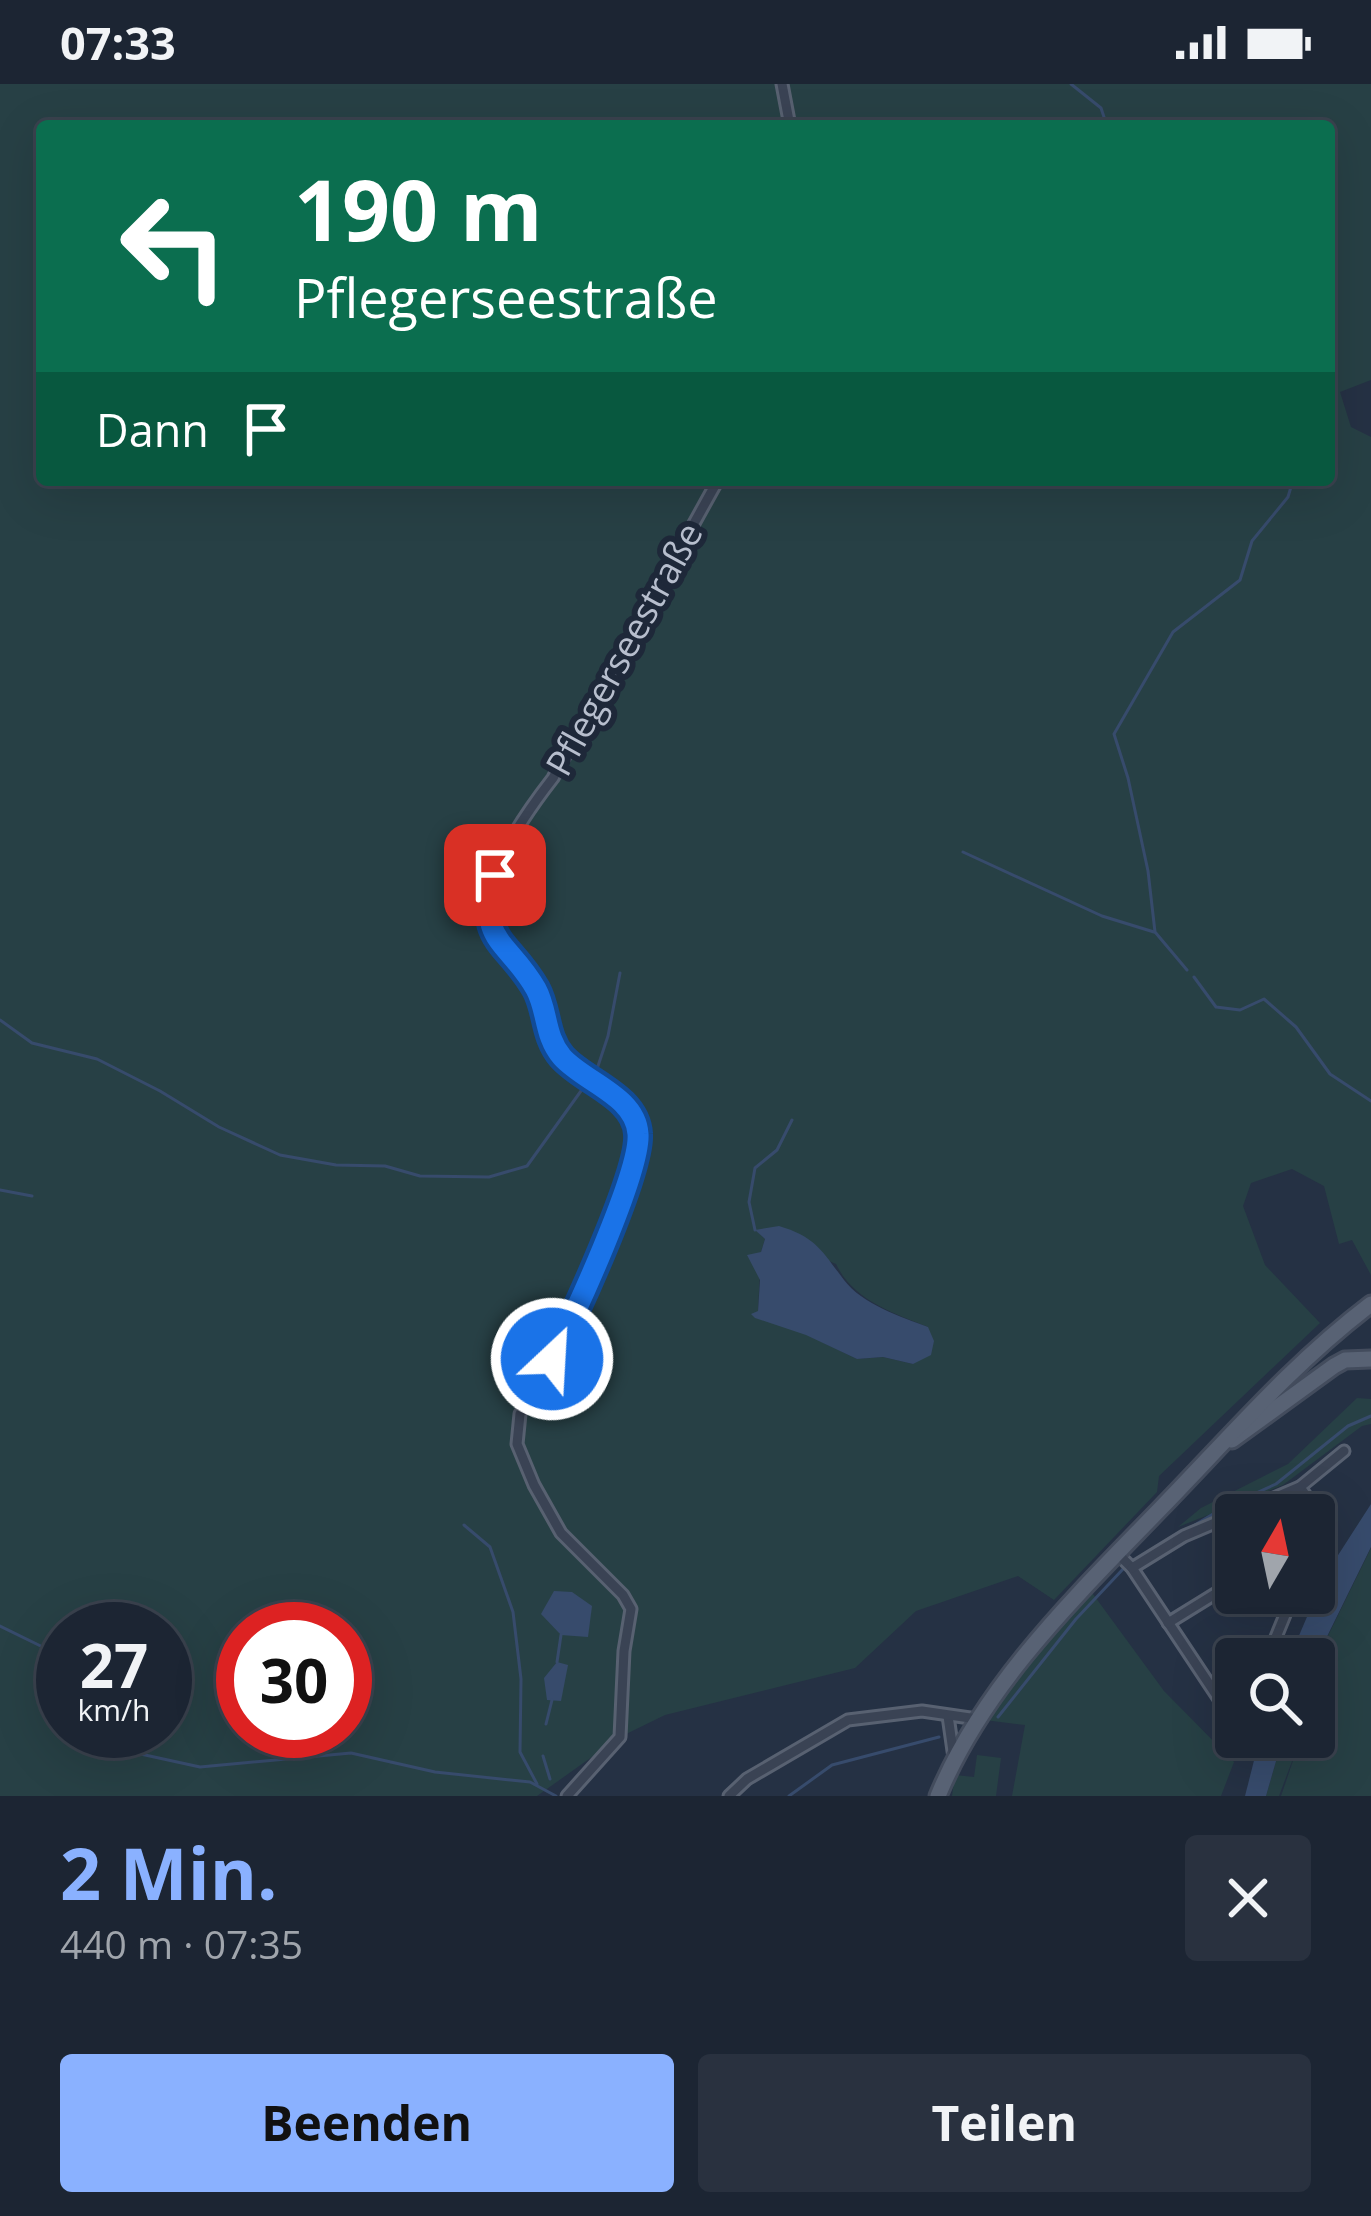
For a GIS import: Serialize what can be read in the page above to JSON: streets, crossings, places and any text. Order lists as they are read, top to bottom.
{
  "streets": {
    "street": ["Pflegerseestraße"]
  },
  "north": "top",
  "page": {
    "status": "07:33",
    "turn": ["190 m", "Pflegerseestraße"],
    "then": "Dann",
    "speed": "27 km/h",
    "limit": "30",
    "heading": ["2 Min.", "440 m · 07:35"],
    "buttons": ["Beenden", "Teilen"]
  }
}
